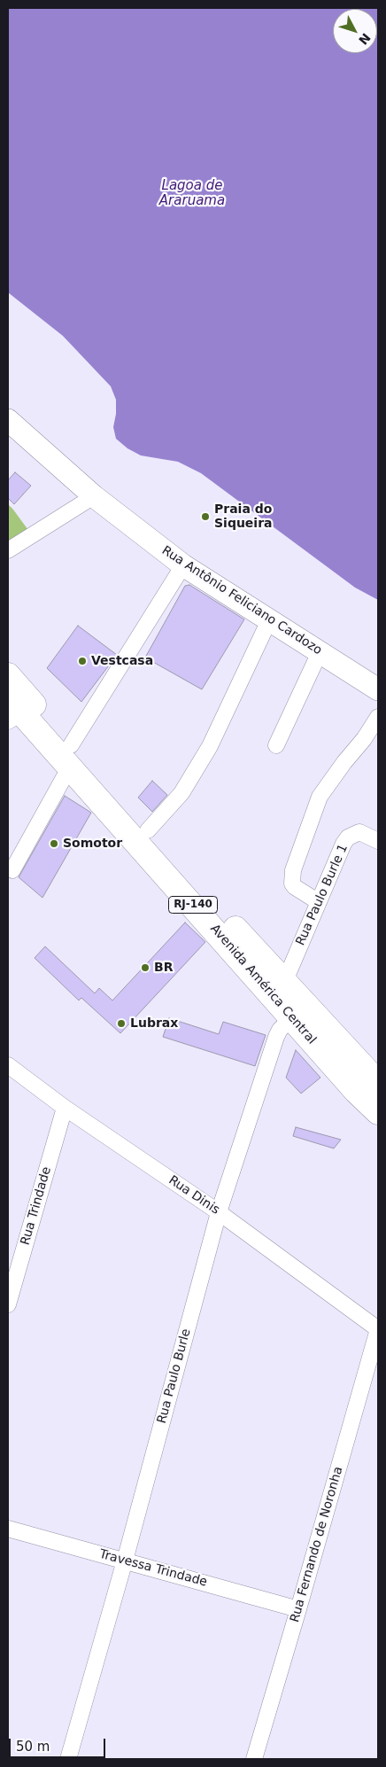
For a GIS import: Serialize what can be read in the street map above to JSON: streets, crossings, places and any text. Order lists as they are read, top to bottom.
{
  "streets": {
    "highway": ["RJ-140", "Avenida América Central"],
    "street": [
      "Rua Antônio Feliciano Cardozo",
      "Rua Paulo Burle 1",
      "Rua Dinis",
      "Rua Trindade",
      "Rua Paulo Burle",
      "Rua Fernando de Noronha",
      "Travessa Trindade"
    ]
  },
  "crossings": [
    ["Rua Paulo Burle 1", "Avenida América Central"],
    ["Avenida América Central", "Rua Paulo Burle"],
    ["Rua Dinis", "Rua Trindade"],
    ["Rua Dinis", "Rua Paulo Burle"],
    ["Rua Dinis", "Rua Fernando de Noronha"],
    ["Rua Paulo Burle", "Travessa Trindade"],
    ["Rua Fernando de Noronha", "Travessa Trindade"]
  ],
  "water": ["Lagoa de Araruama"],
  "places": [
    "Praia do Siqueira",
    "Vestcasa",
    "Somotor",
    "BR",
    "Lubrax"
  ],
  "scale_bar": "50 m",
  "north": "bottom right"
}
